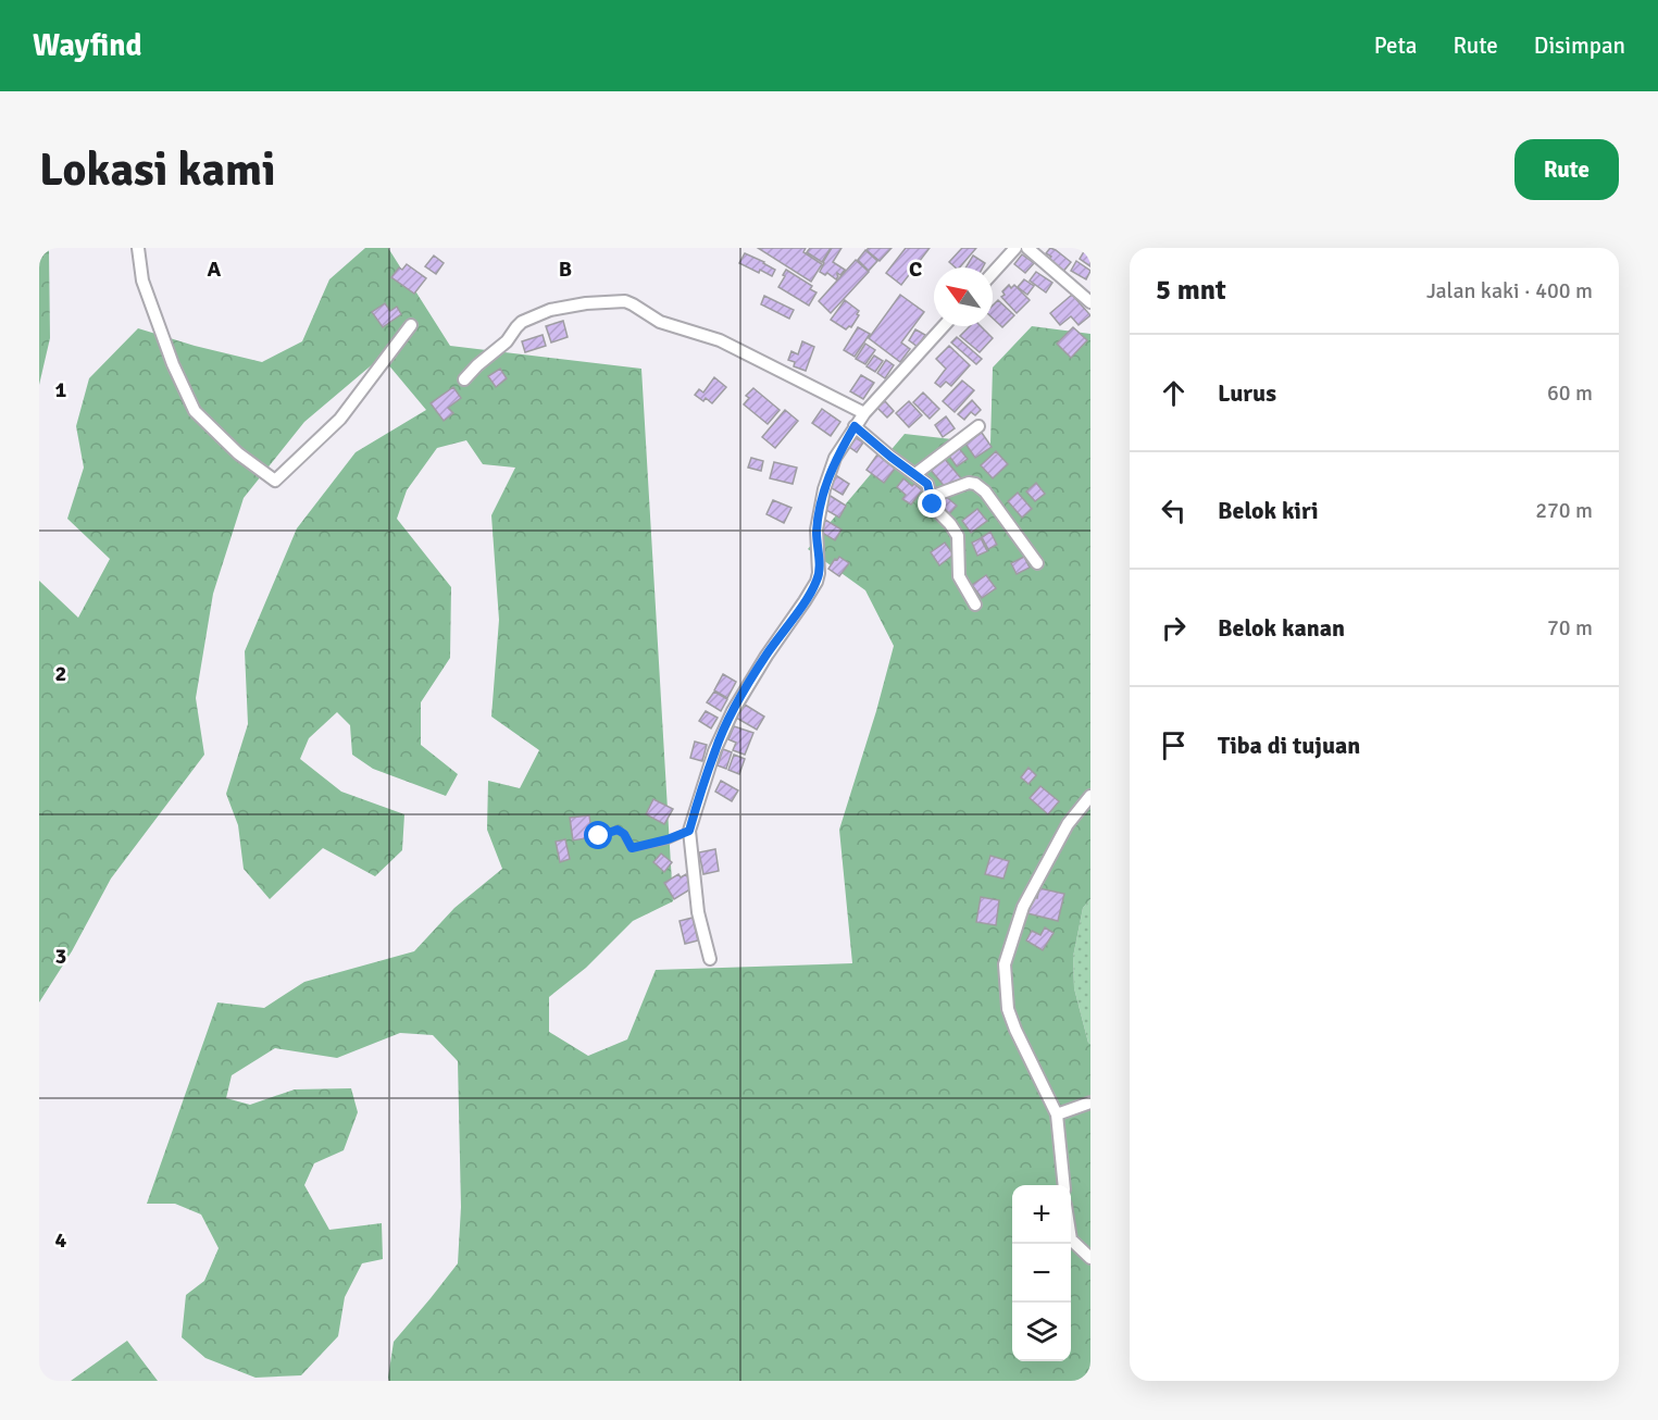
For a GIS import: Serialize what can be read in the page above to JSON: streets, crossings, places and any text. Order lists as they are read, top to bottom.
{
  "north": "top left",
  "page": {
    "header": "Wayfind",
    "nav": ["Peta", "Rute", "Disimpan"],
    "buttons": "Rute",
    "title": "Lokasi kami",
    "heading": ["5 mnt", "Jalan kaki · 400 m"],
    "list": [
      ["Lurus", "60 m"],
      ["Belok kiri", "270 m"],
      ["Belok kanan", "70 m"],
      "Tiba di tujuan"
    ],
    "map_buttons": ["+", "−"]
  },
  "grid": {
    "columns": ["A", "B", "C"],
    "rows": [
      "1",
      "2",
      "3",
      "4"
    ]
  }
}
